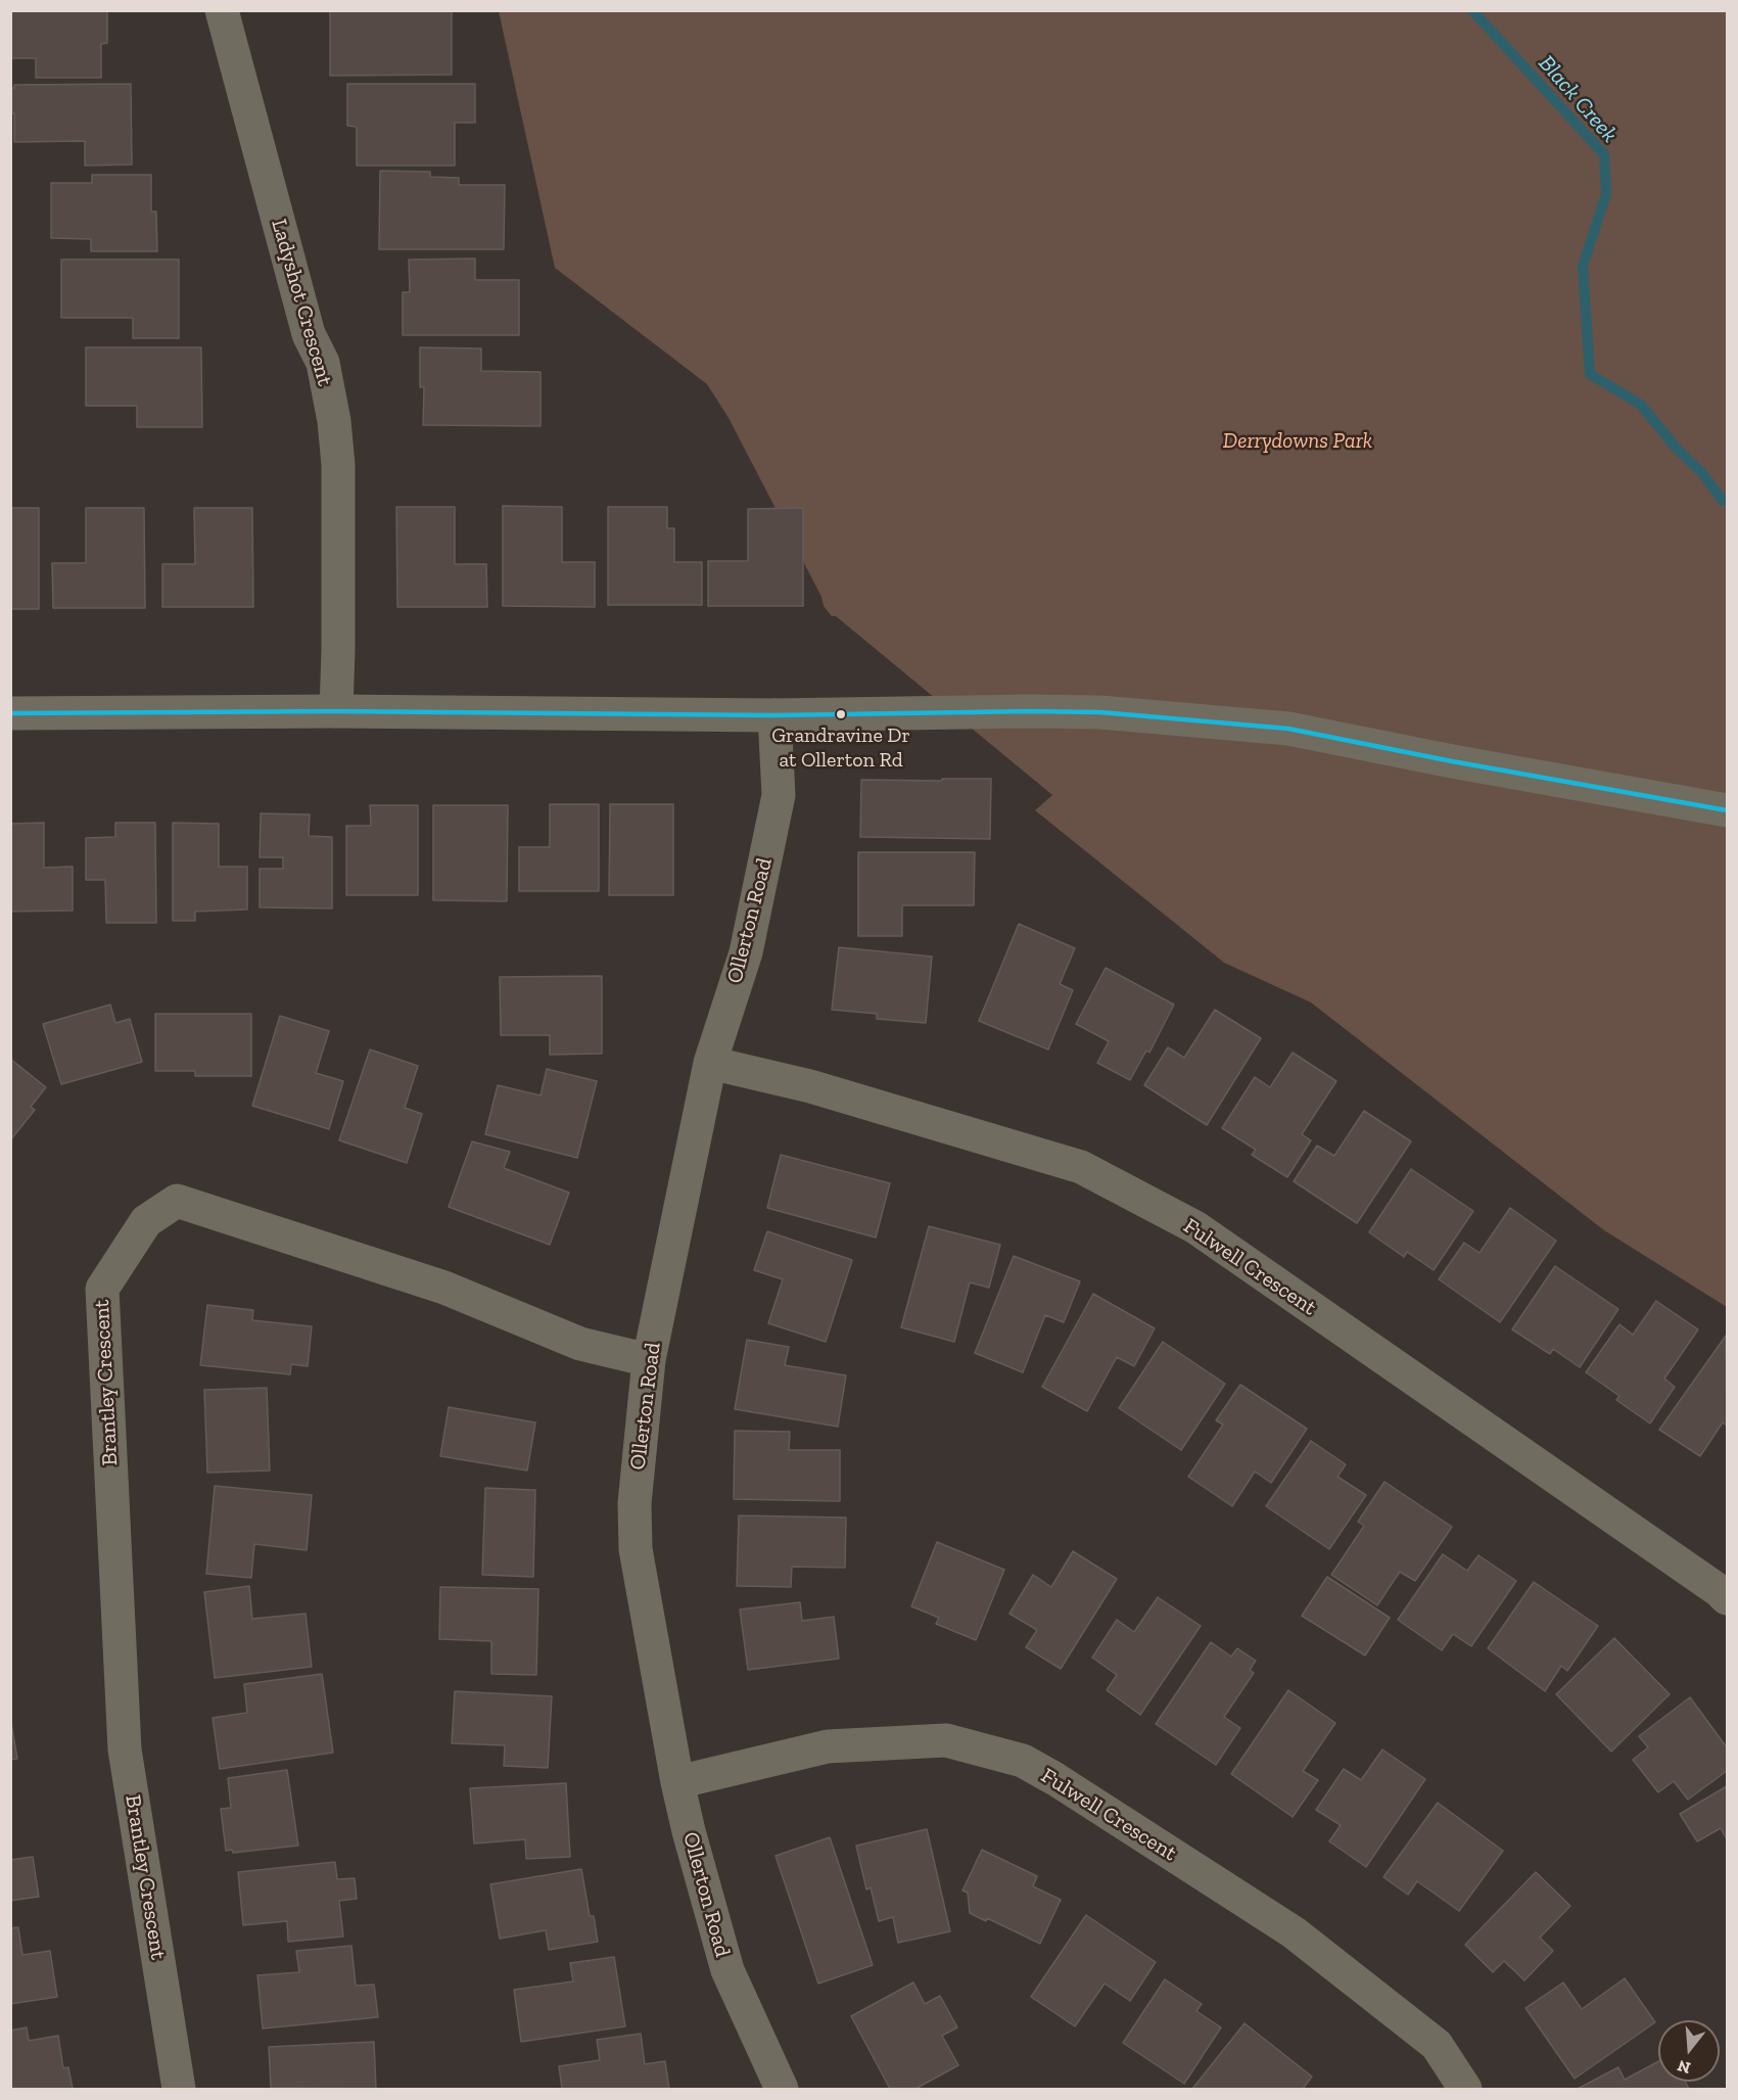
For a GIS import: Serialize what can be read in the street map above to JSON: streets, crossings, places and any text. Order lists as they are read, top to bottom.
{
  "streets": {
    "street": [
      "Ladyshot Crescent",
      "Ollerton Road",
      "Fulwell Crescent",
      "Brantley Crescent"
    ]
  },
  "crossings": [
    ["Ollerton Road", "Fulwell Crescent"],
    ["Ollerton Road", "Brantley Crescent"]
  ],
  "water": ["Black Creek"],
  "parks": ["Derrydowns Park"],
  "places": ["Grandravine Dr at Ollerton Rd"],
  "north": "bottom"
}
